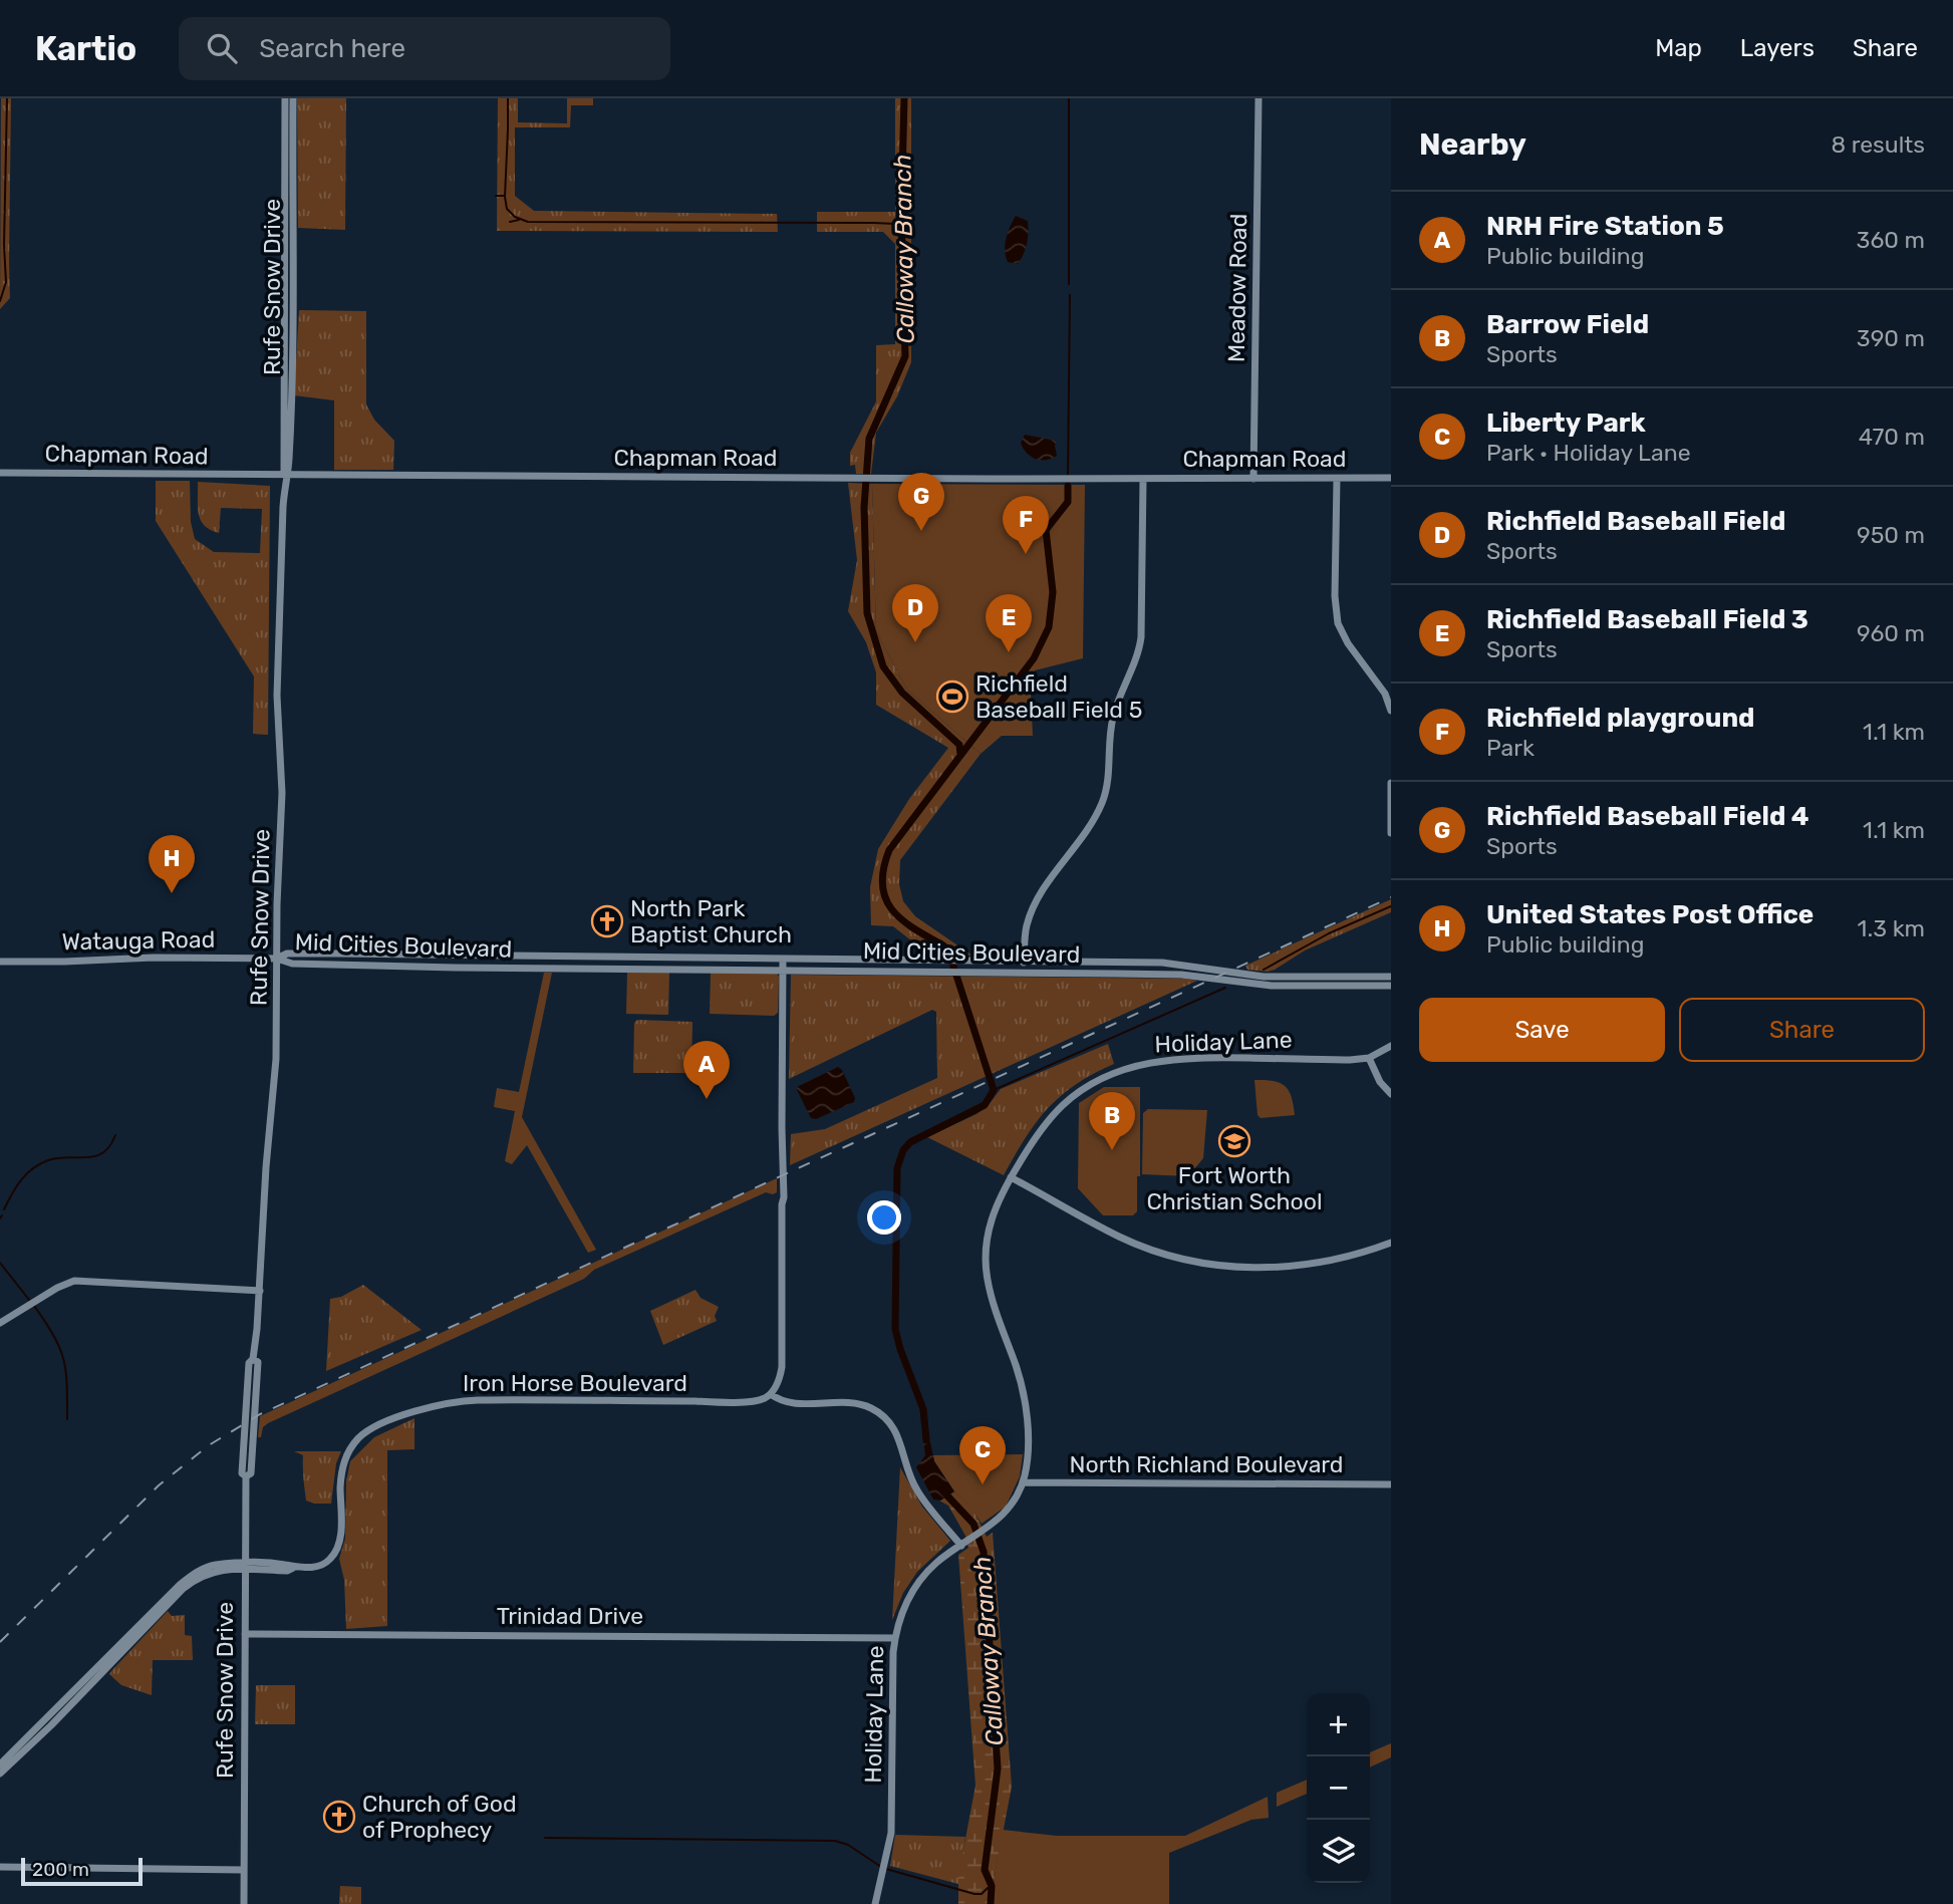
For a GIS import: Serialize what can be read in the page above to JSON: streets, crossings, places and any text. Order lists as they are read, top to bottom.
{
  "streets": {
    "street": [
      "Rufe Snow Drive",
      "Meadow Road",
      "Chapman Road",
      "Watauga Road",
      "Mid Cities Boulevard",
      "Holiday Lane",
      "Iron Horse Boulevard",
      "North Richland Boulevard",
      "Trinidad Drive"
    ]
  },
  "crossings": [
    ["Rufe Snow Drive", "Chapman Road"],
    ["Rufe Snow Drive", "Watauga Road"],
    ["Rufe Snow Drive", "Mid Cities Boulevard"],
    ["Rufe Snow Drive", "Iron Horse Boulevard"],
    ["Rufe Snow Drive", "Trinidad Drive"],
    ["Meadow Road", "Chapman Road"],
    ["Watauga Road", "Mid Cities Boulevard"],
    ["Holiday Lane", "North Richland Boulevard"],
    ["Holiday Lane", "Trinidad Drive"]
  ],
  "water": ["Calloway Branch"],
  "places": {
    "sports": ["Richfield Baseball Field 5"],
    "church": ["North Park Baptist Church", "Church of God of Prophecy"],
    "school or university": ["Fort Worth Christian School"]
  },
  "scale_bar": "200 m",
  "page": {
    "header": "Kartio",
    "search": "Search here",
    "nav": ["Map", "Layers", "Share"],
    "heading": ["Nearby", "8 results"],
    "list": [
      {
        "mark": "A",
        "name": "NRH Fire Station 5",
        "note": "Public building",
        "value": "360 m"
      },
      {
        "mark": "B",
        "name": "Barrow Field",
        "note": "Sports",
        "value": "390 m"
      },
      {
        "mark": "C",
        "name": "Liberty Park",
        "note": "Park · Holiday Lane",
        "value": "470 m"
      },
      {
        "mark": "D",
        "name": "Richfield Baseball Field",
        "note": "Sports",
        "value": "950 m"
      },
      {
        "mark": "E",
        "name": "Richfield Baseball Field 3",
        "note": "Sports",
        "value": "960 m"
      },
      {
        "mark": "F",
        "name": "Richfield playground",
        "note": "Park",
        "value": "1.1 km"
      },
      {
        "mark": "G",
        "name": "Richfield Baseball Field 4",
        "note": "Sports",
        "value": "1.1 km"
      },
      {
        "mark": "H",
        "name": "United States Post Office",
        "note": "Public building",
        "value": "1.3 km"
      }
    ],
    "pins": [
      "G",
      "F",
      "D",
      "E",
      "H",
      "A",
      "B",
      "C"
    ],
    "buttons": ["Save", "Share"],
    "map_buttons": ["+", "−"],
    "scale": "200 m"
  }
}
